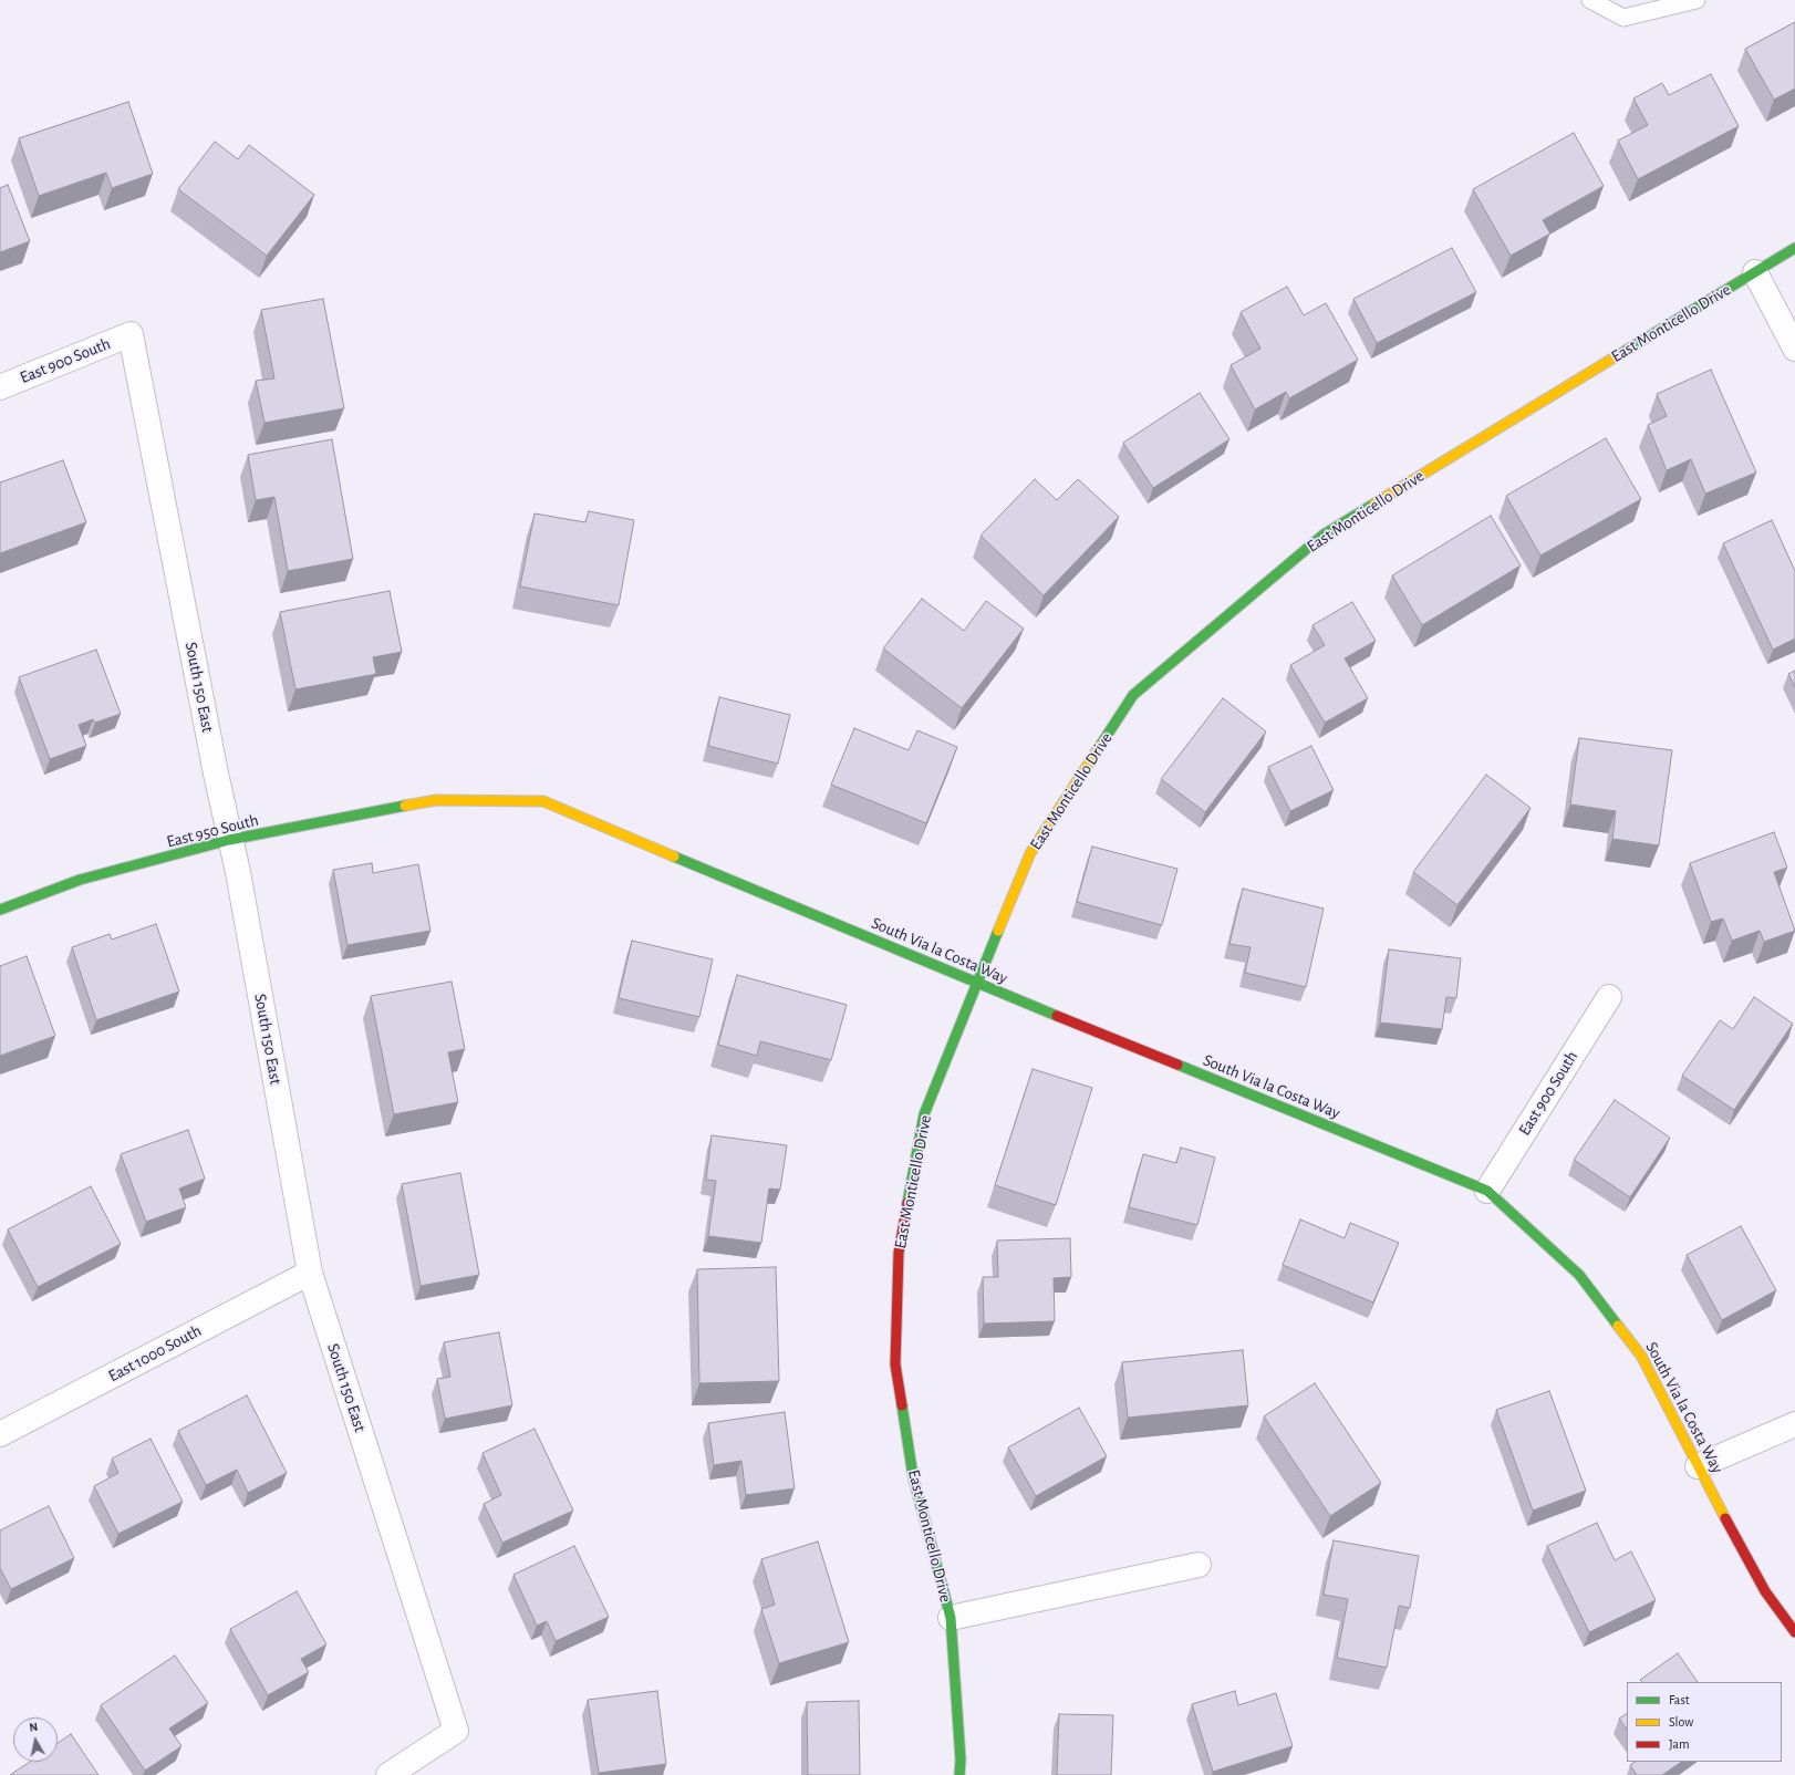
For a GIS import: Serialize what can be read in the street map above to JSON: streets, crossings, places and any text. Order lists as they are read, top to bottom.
{
  "streets": {
    "street": [
      "East Monticello Drive",
      "East 900 South",
      "South 150 East",
      "East 950 South",
      "South Via la Costa Way",
      "East 1000 South"
    ]
  },
  "crossings": [
    ["East Monticello Drive", "South Via la Costa Way"],
    ["East 900 South", "South 150 East"],
    ["East 900 South", "South Via la Costa Way"],
    ["South 150 East", "East 950 South"],
    ["South 150 East", "East 1000 South"],
    ["East 950 South", "South Via la Costa Way"]
  ],
  "legend": ["Fast", "Slow", "Jam"],
  "north": "top"
}
